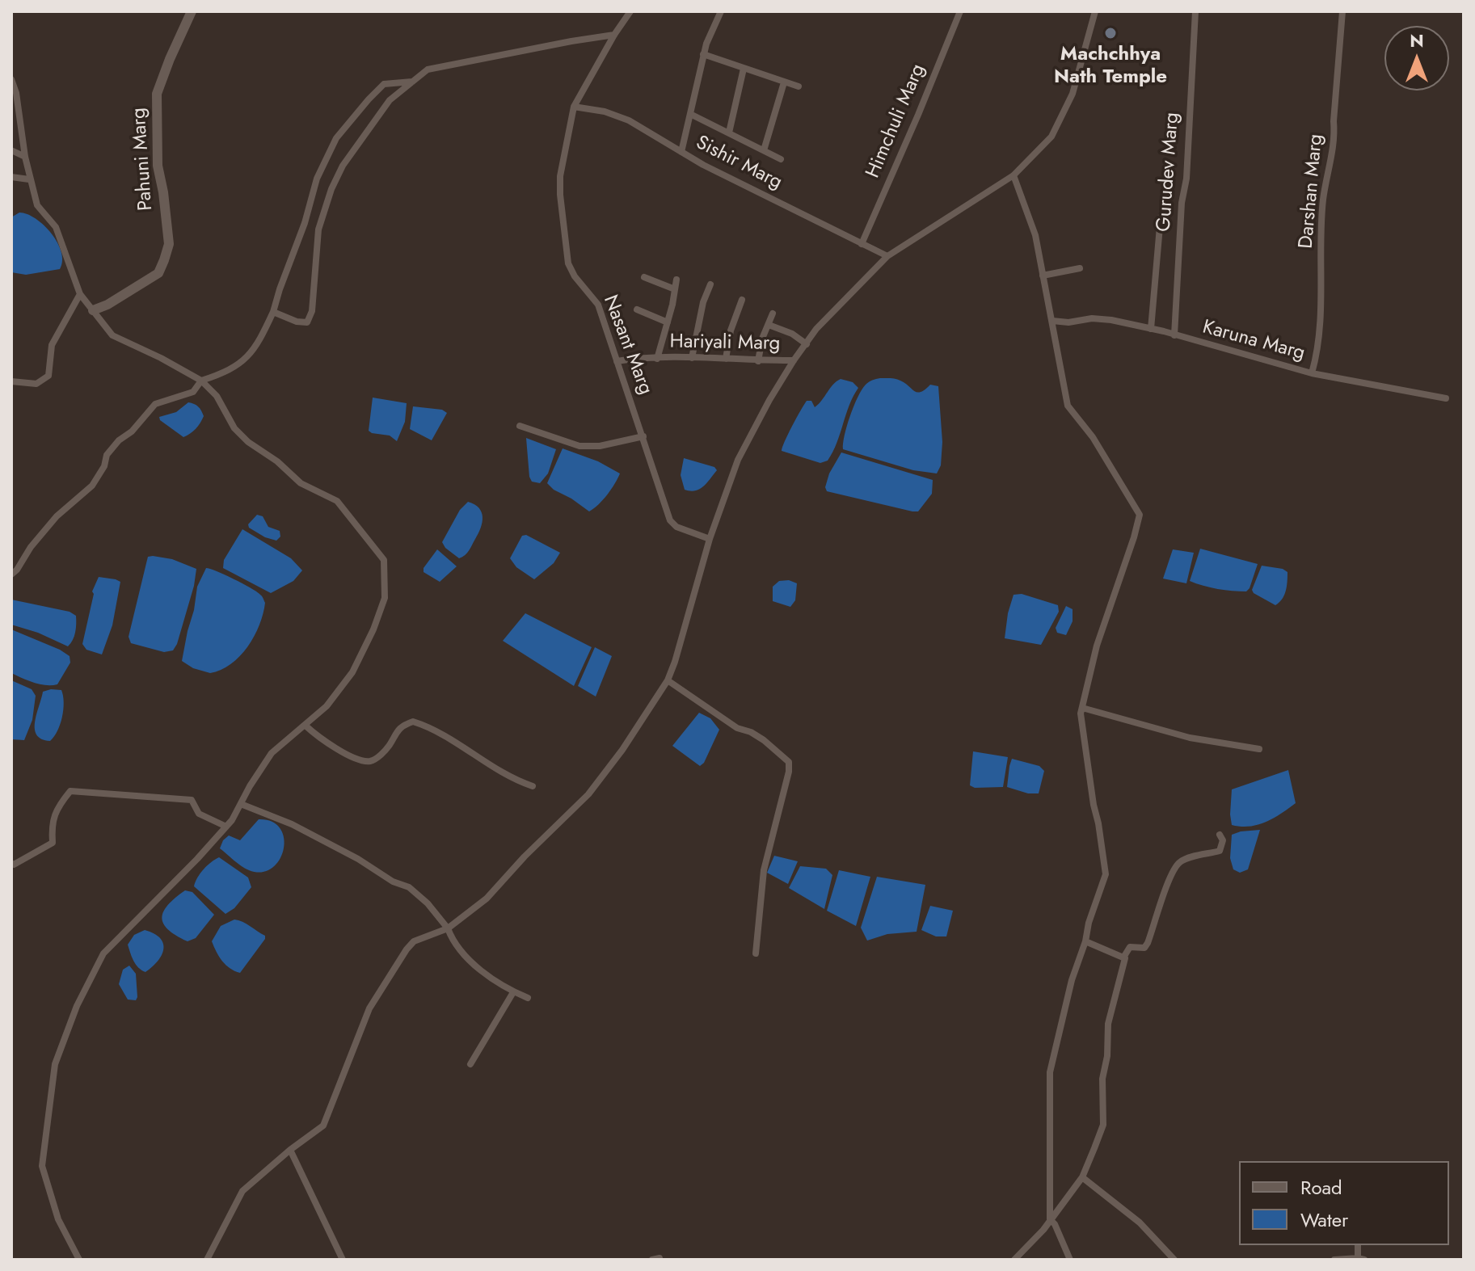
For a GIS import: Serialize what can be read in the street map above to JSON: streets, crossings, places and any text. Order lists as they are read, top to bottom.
{
  "streets": {
    "street": [
      "Himchuli Marg",
      "Pahuni Marg",
      "Sishir Marg",
      "Gurudev Marg",
      "Darshan Marg",
      "Karuna Marg",
      "Hariyali Marg",
      "Nasant Marg"
    ]
  },
  "crossings": [
    ["Himchuli Marg", "Sishir Marg"],
    ["Sishir Marg", "Nasant Marg"],
    ["Gurudev Marg", "Karuna Marg"],
    ["Darshan Marg", "Karuna Marg"],
    ["Hariyali Marg", "Nasant Marg"]
  ],
  "places": ["Machchhya Nath Temple"],
  "legend": ["Road", "Water"],
  "north": "top"
}
